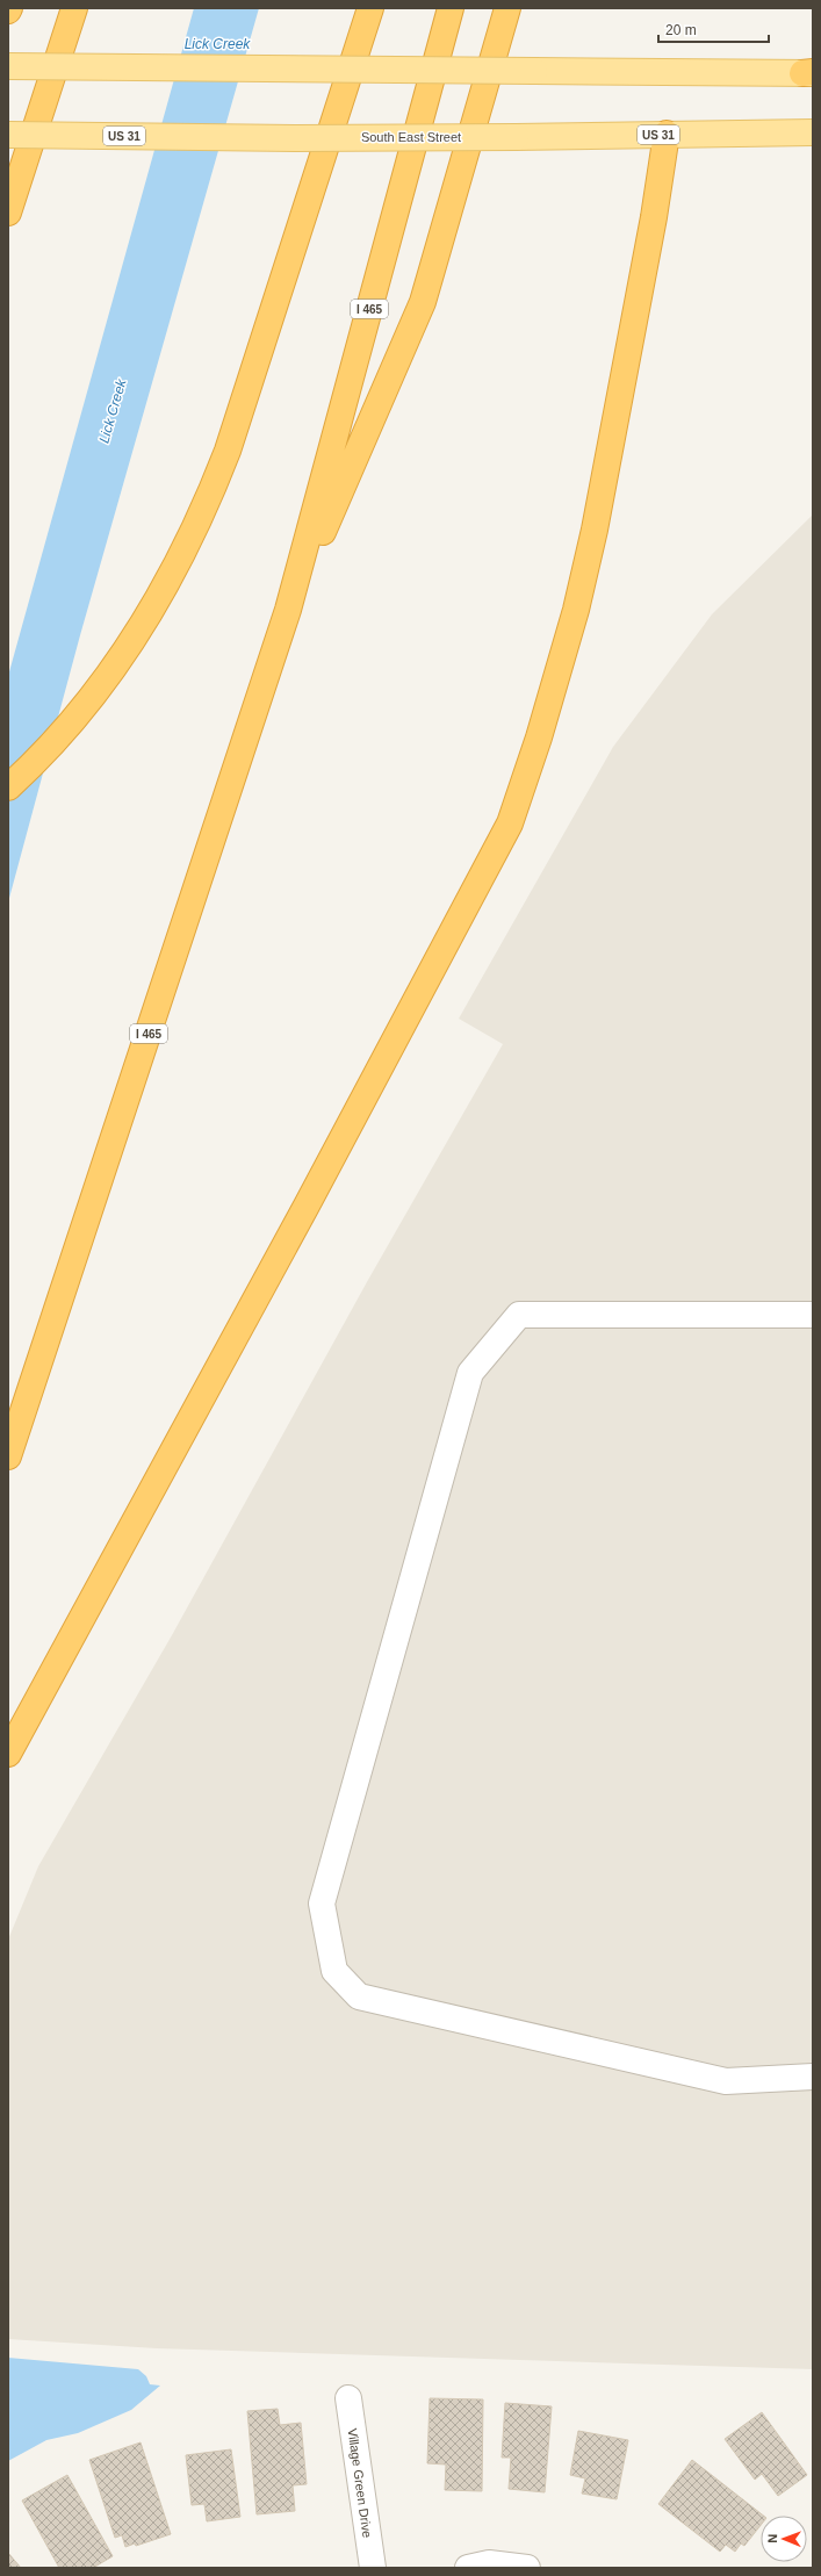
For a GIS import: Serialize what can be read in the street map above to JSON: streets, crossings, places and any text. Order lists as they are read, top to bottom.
{
  "streets": {
    "highway": ["I 465"],
    "main road": ["US 31", "South East Street"],
    "street": ["Village Green Drive"]
  },
  "water": ["Lick Creek"],
  "scale_bar": "20 m",
  "north": "left"
}
